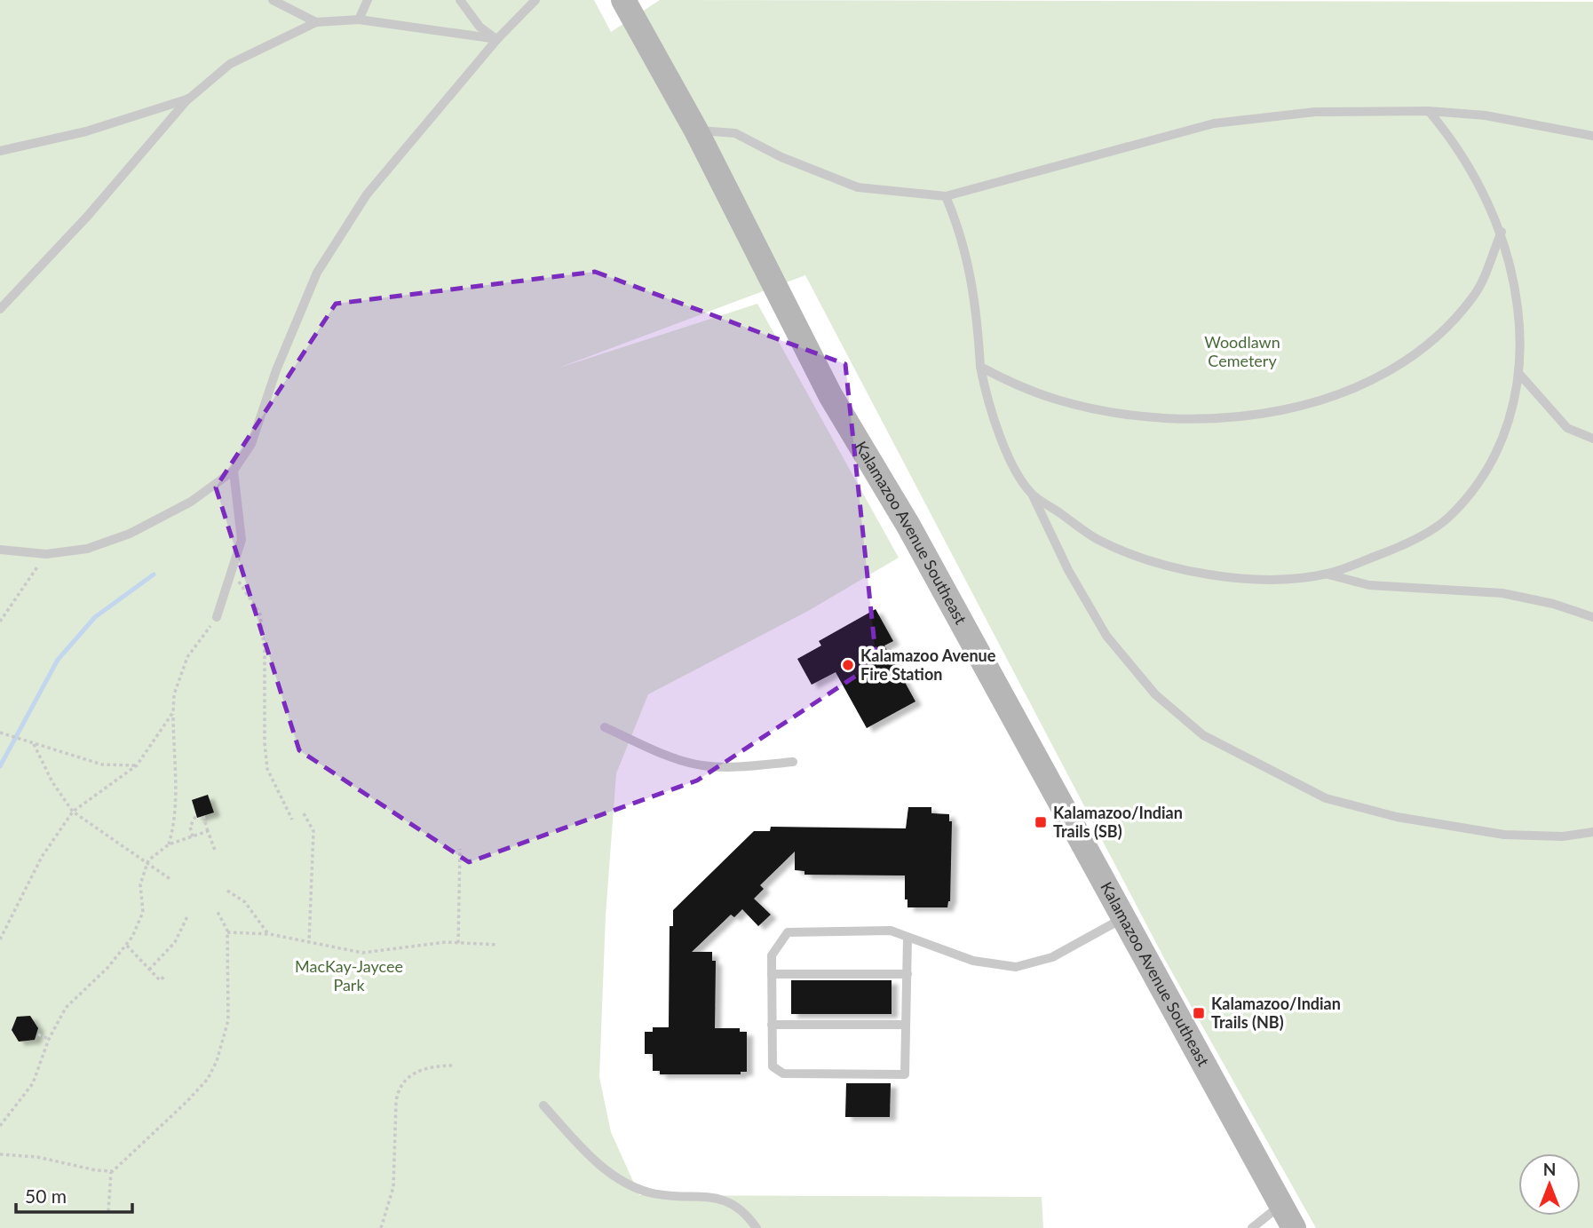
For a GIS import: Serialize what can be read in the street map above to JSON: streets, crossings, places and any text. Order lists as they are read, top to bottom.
{
  "streets": {
    "main road": ["Kalamazoo Avenue Southeast"]
  },
  "parks": ["Woodlawn Cemetery", "MacKay-Jaycee Park"],
  "places": {
    "other": ["Kalamazoo Avenue Fire Station"],
    "transit": ["Kalamazoo/Indian Trails (SB)", "Kalamazoo/Indian Trails (NB)"]
  },
  "scale_bar": "50 m",
  "north": "top"
}
